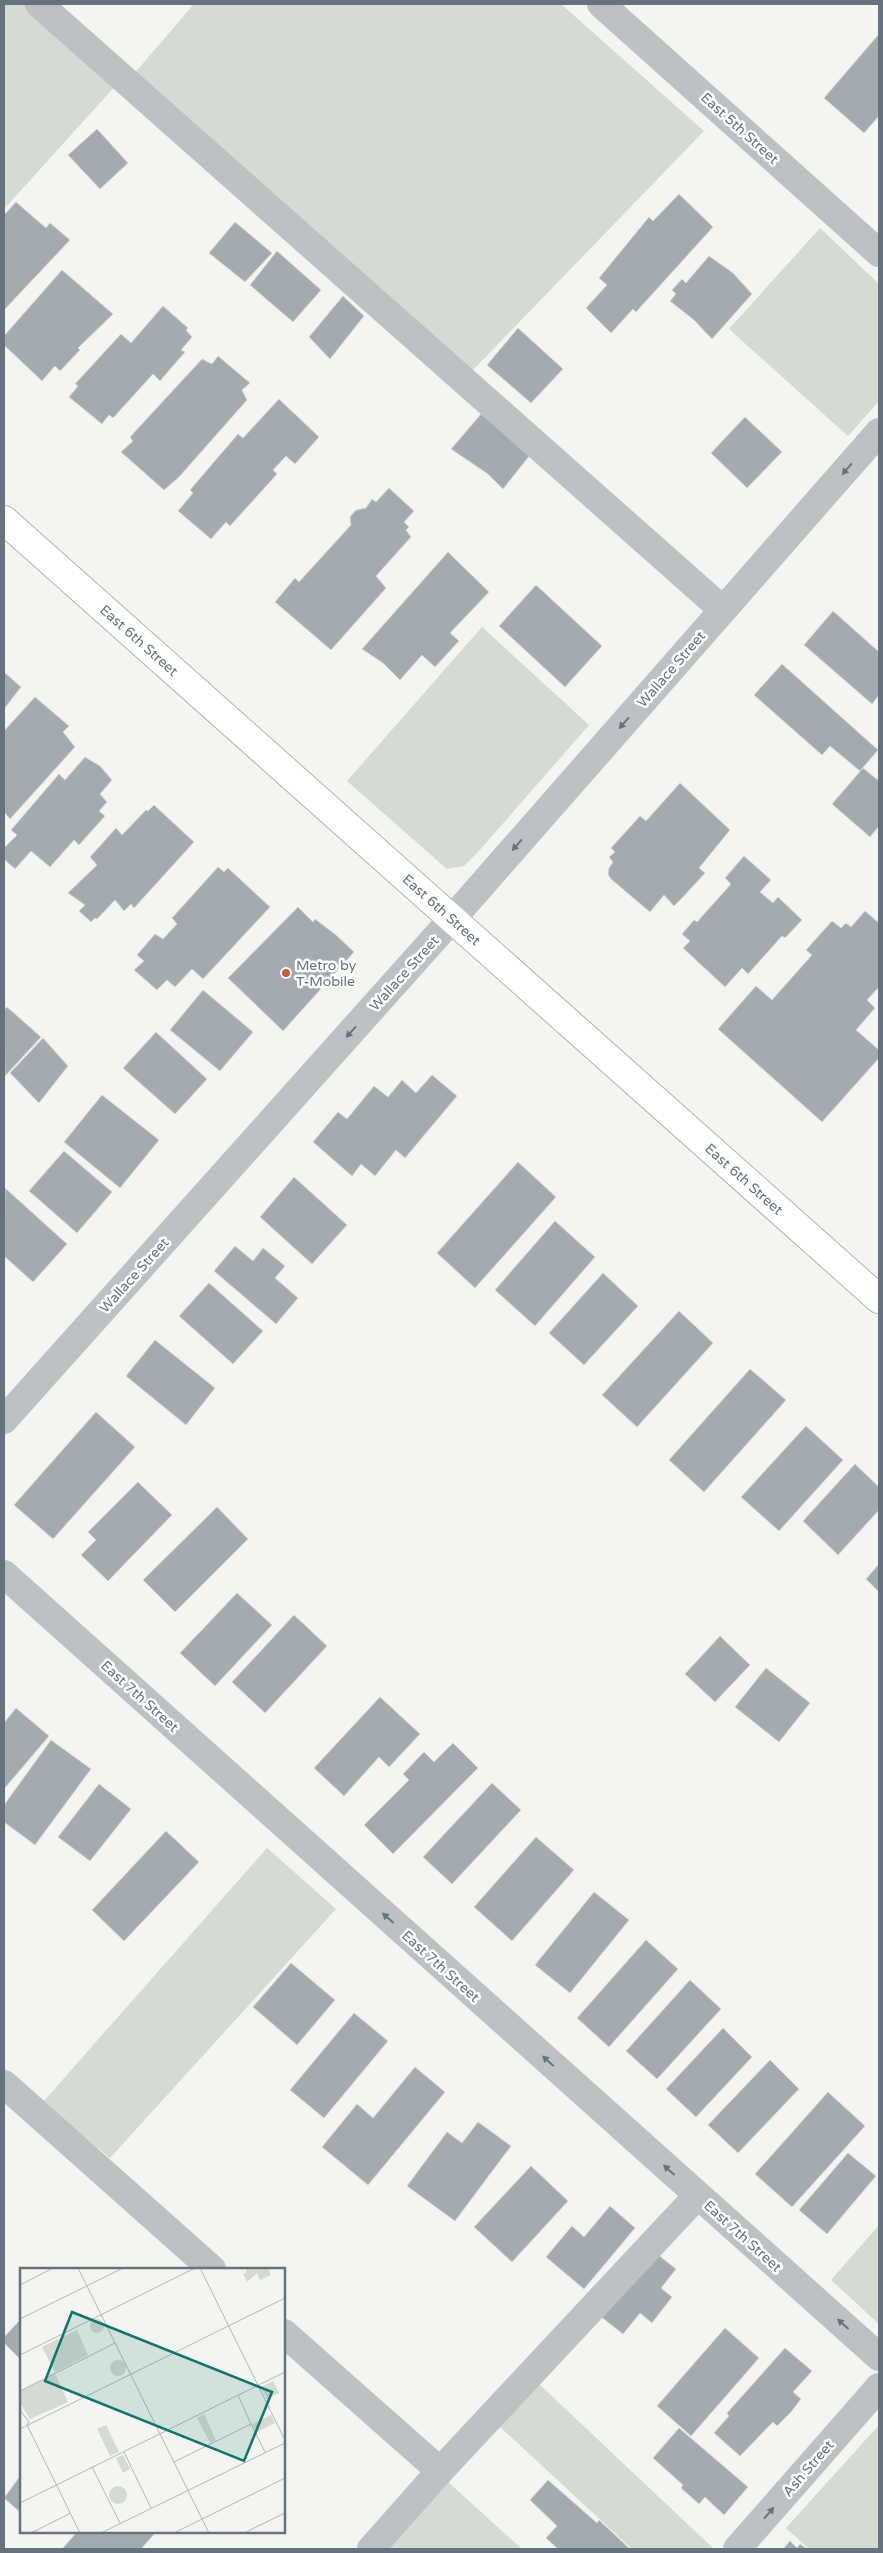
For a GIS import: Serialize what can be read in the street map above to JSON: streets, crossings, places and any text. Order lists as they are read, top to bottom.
{
  "streets": {
    "main road": ["East 6th Street"],
    "street": [
      "East 5th Street",
      "Wallace Street",
      "East 7th Street",
      "Ash Street"
    ]
  },
  "crossings": [
    ["East 6th Street", "Wallace Street"]
  ],
  "one_way": ["Wallace Street", "East 7th Street", "Ash Street"],
  "places": ["Metro by T-Mobile"]
}
